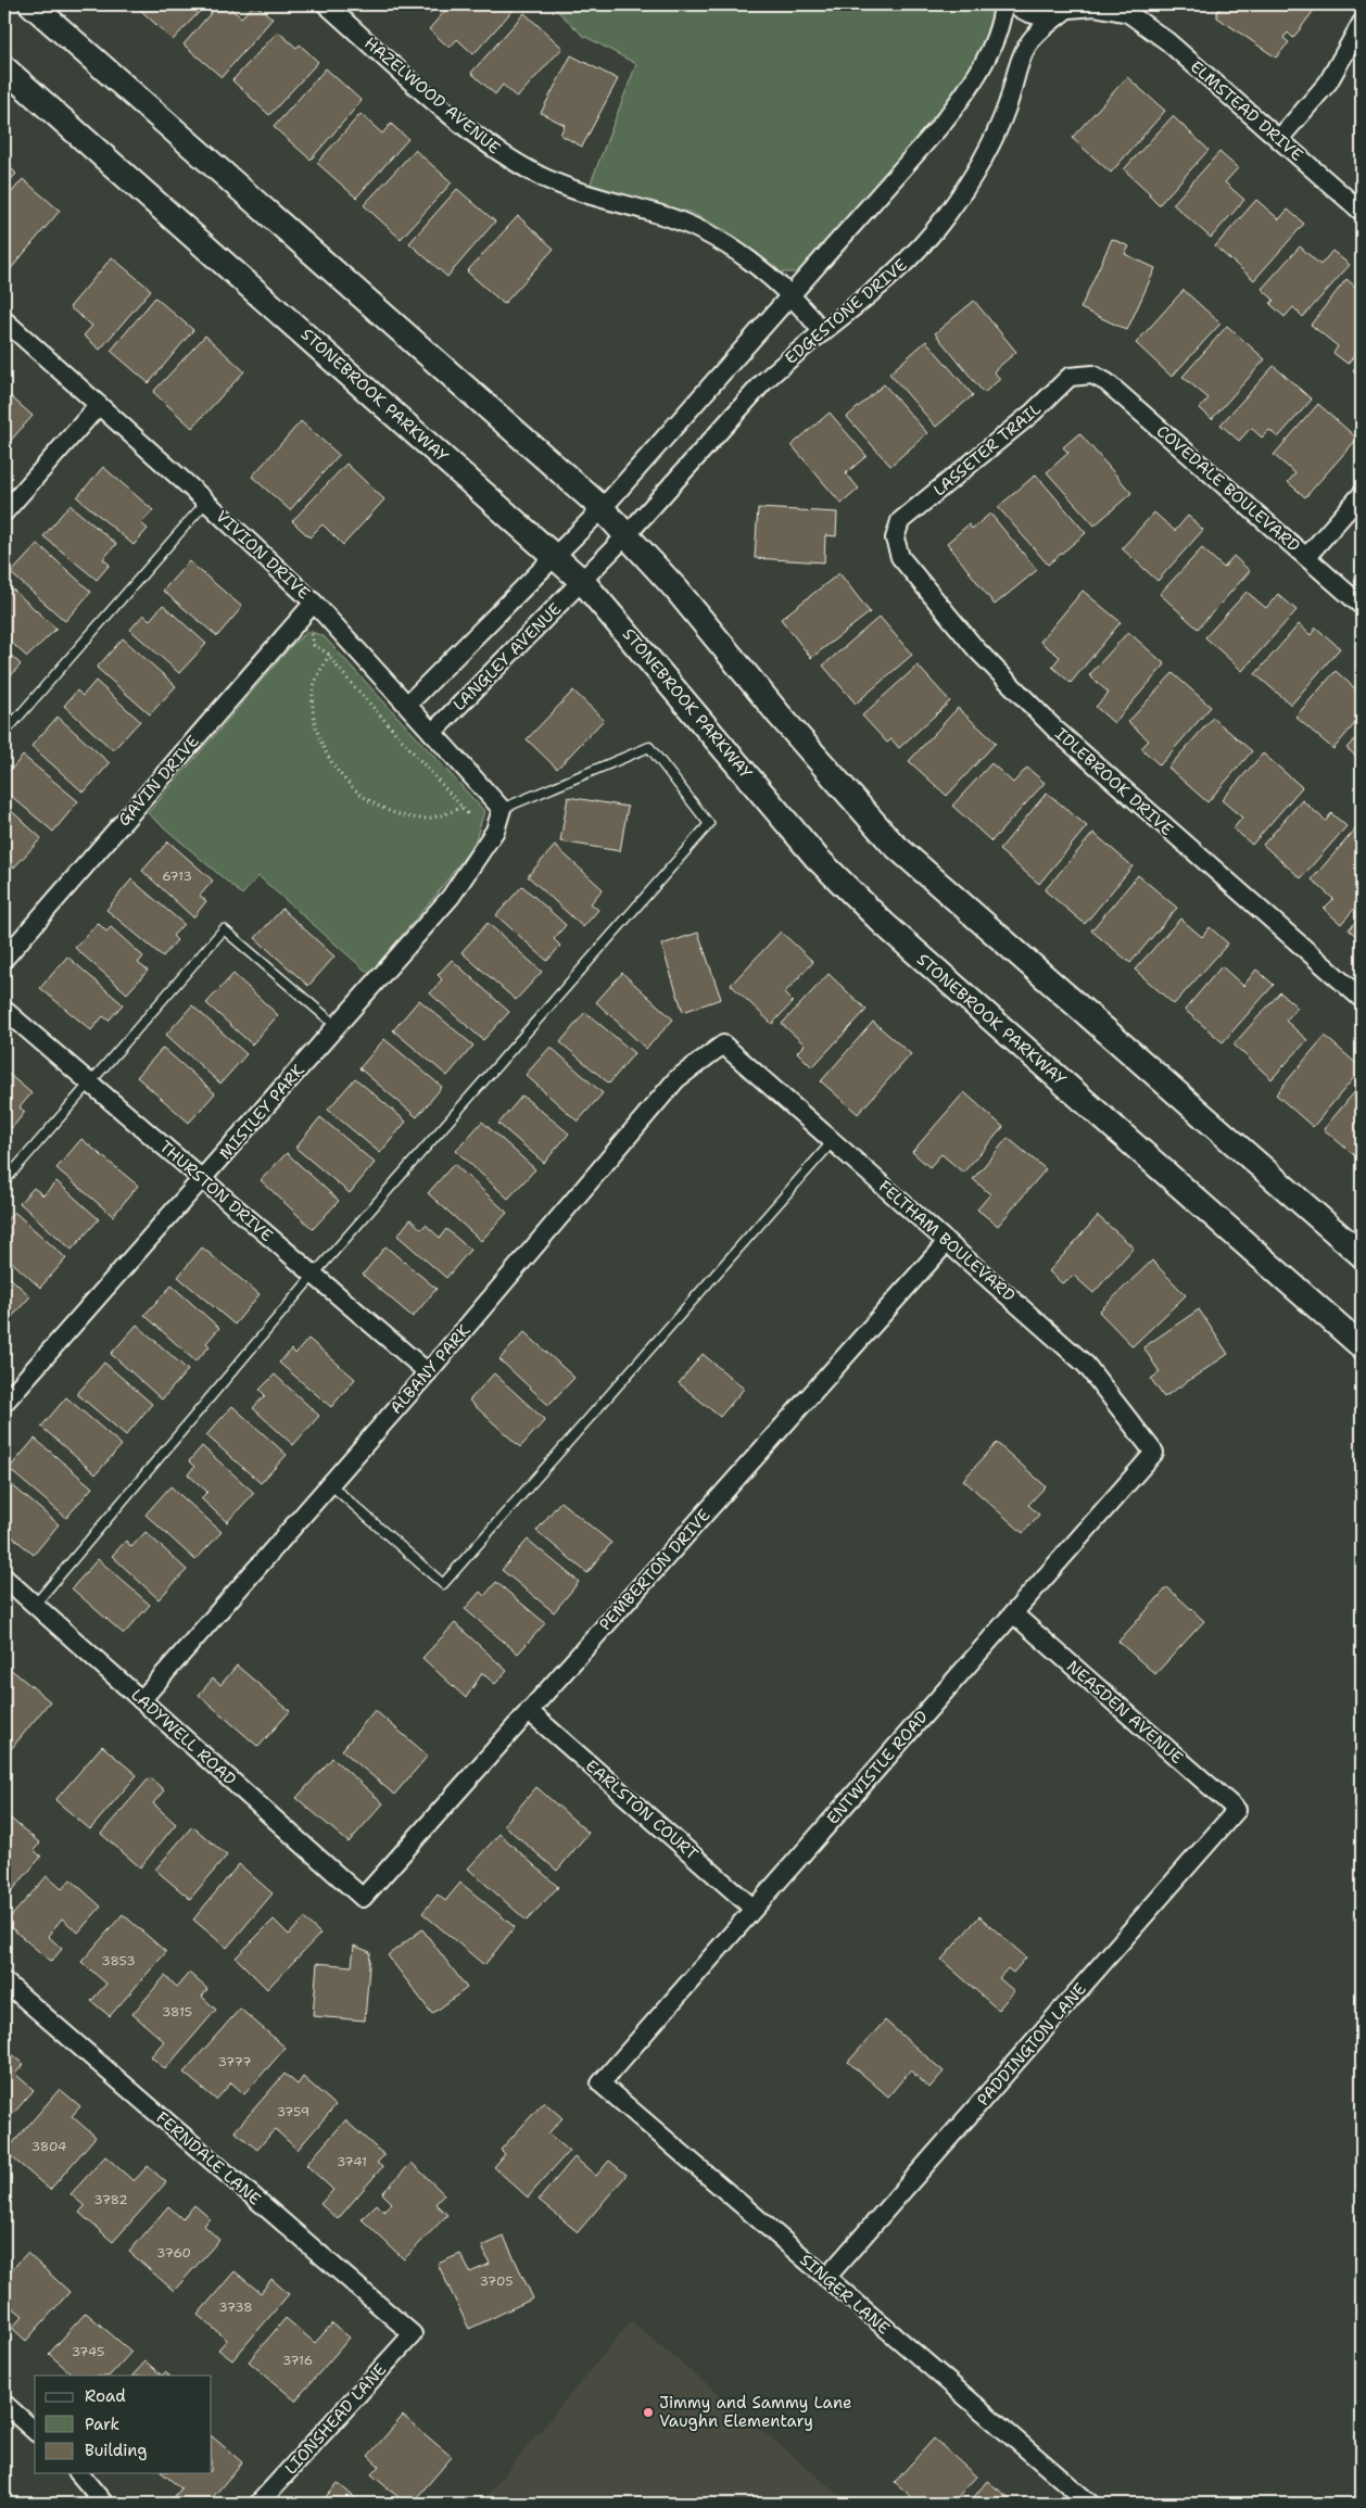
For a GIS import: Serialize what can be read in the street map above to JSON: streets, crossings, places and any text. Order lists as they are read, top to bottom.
{
  "streets": {
    "main road": ["STONEBROOK PARKWAY"],
    "street": [
      "HAZELWOOD AVENUE",
      "ELMSTEAD DRIVE",
      "EDGESTONE DRIVE",
      "LASSETER TRAIL",
      "COVEDALE BOULEVARD",
      "VIVION DRIVE",
      "LANGLEY AVENUE",
      "GAVIN DRIVE",
      "IDLEBROOK DRIVE",
      "MISTLEY PARK",
      "THURSTON DRIVE",
      "FELTHAM BOULEVARD",
      "ALBANY PARK",
      "PEMBERTON DRIVE",
      "NEASDEN AVENUE",
      "LADYWELL ROAD",
      "ENTWISTLE ROAD",
      "EARLSTON COURT",
      "PADDINGTON LANE",
      "FERNDALE LANE",
      "SINGER LANE",
      "LIONSHEAD LANE"
    ]
  },
  "crossings": [
    ["HAZELWOOD AVENUE", "EDGESTONE DRIVE"],
    ["ELMSTEAD DRIVE", "EDGESTONE DRIVE"],
    ["EDGESTONE DRIVE", "STONEBROOK PARKWAY"],
    ["EDGESTONE DRIVE", "LANGLEY AVENUE"],
    ["STONEBROOK PARKWAY", "LANGLEY AVENUE"],
    ["LASSETER TRAIL", "COVEDALE BOULEVARD"],
    ["LASSETER TRAIL", "IDLEBROOK DRIVE"],
    ["VIVION DRIVE", "LANGLEY AVENUE"],
    ["VIVION DRIVE", "GAVIN DRIVE"],
    ["VIVION DRIVE", "MISTLEY PARK"],
    ["MISTLEY PARK", "THURSTON DRIVE"],
    ["THURSTON DRIVE", "ALBANY PARK"],
    ["FELTHAM BOULEVARD", "ALBANY PARK"],
    ["FELTHAM BOULEVARD", "PEMBERTON DRIVE"],
    ["FELTHAM BOULEVARD", "ENTWISTLE ROAD"],
    ["ALBANY PARK", "LADYWELL ROAD"],
    ["PEMBERTON DRIVE", "LADYWELL ROAD"],
    ["PEMBERTON DRIVE", "EARLSTON COURT"],
    ["NEASDEN AVENUE", "ENTWISTLE ROAD"],
    ["NEASDEN AVENUE", "PADDINGTON LANE"],
    ["ENTWISTLE ROAD", "EARLSTON COURT"],
    ["ENTWISTLE ROAD", "SINGER LANE"],
    ["PADDINGTON LANE", "SINGER LANE"],
    ["FERNDALE LANE", "LIONSHEAD LANE"]
  ],
  "places": ["Jimmy and Sammy Lane Vaughn Elementary"],
  "house_numbers": [
    "6713",
    "3853",
    "3815",
    "3777",
    "3759",
    "3804",
    "3741",
    "3782",
    "3760",
    "3705",
    "3738",
    "3745",
    "3716"
  ],
  "legend": ["Road", "Park", "Building"]
}
